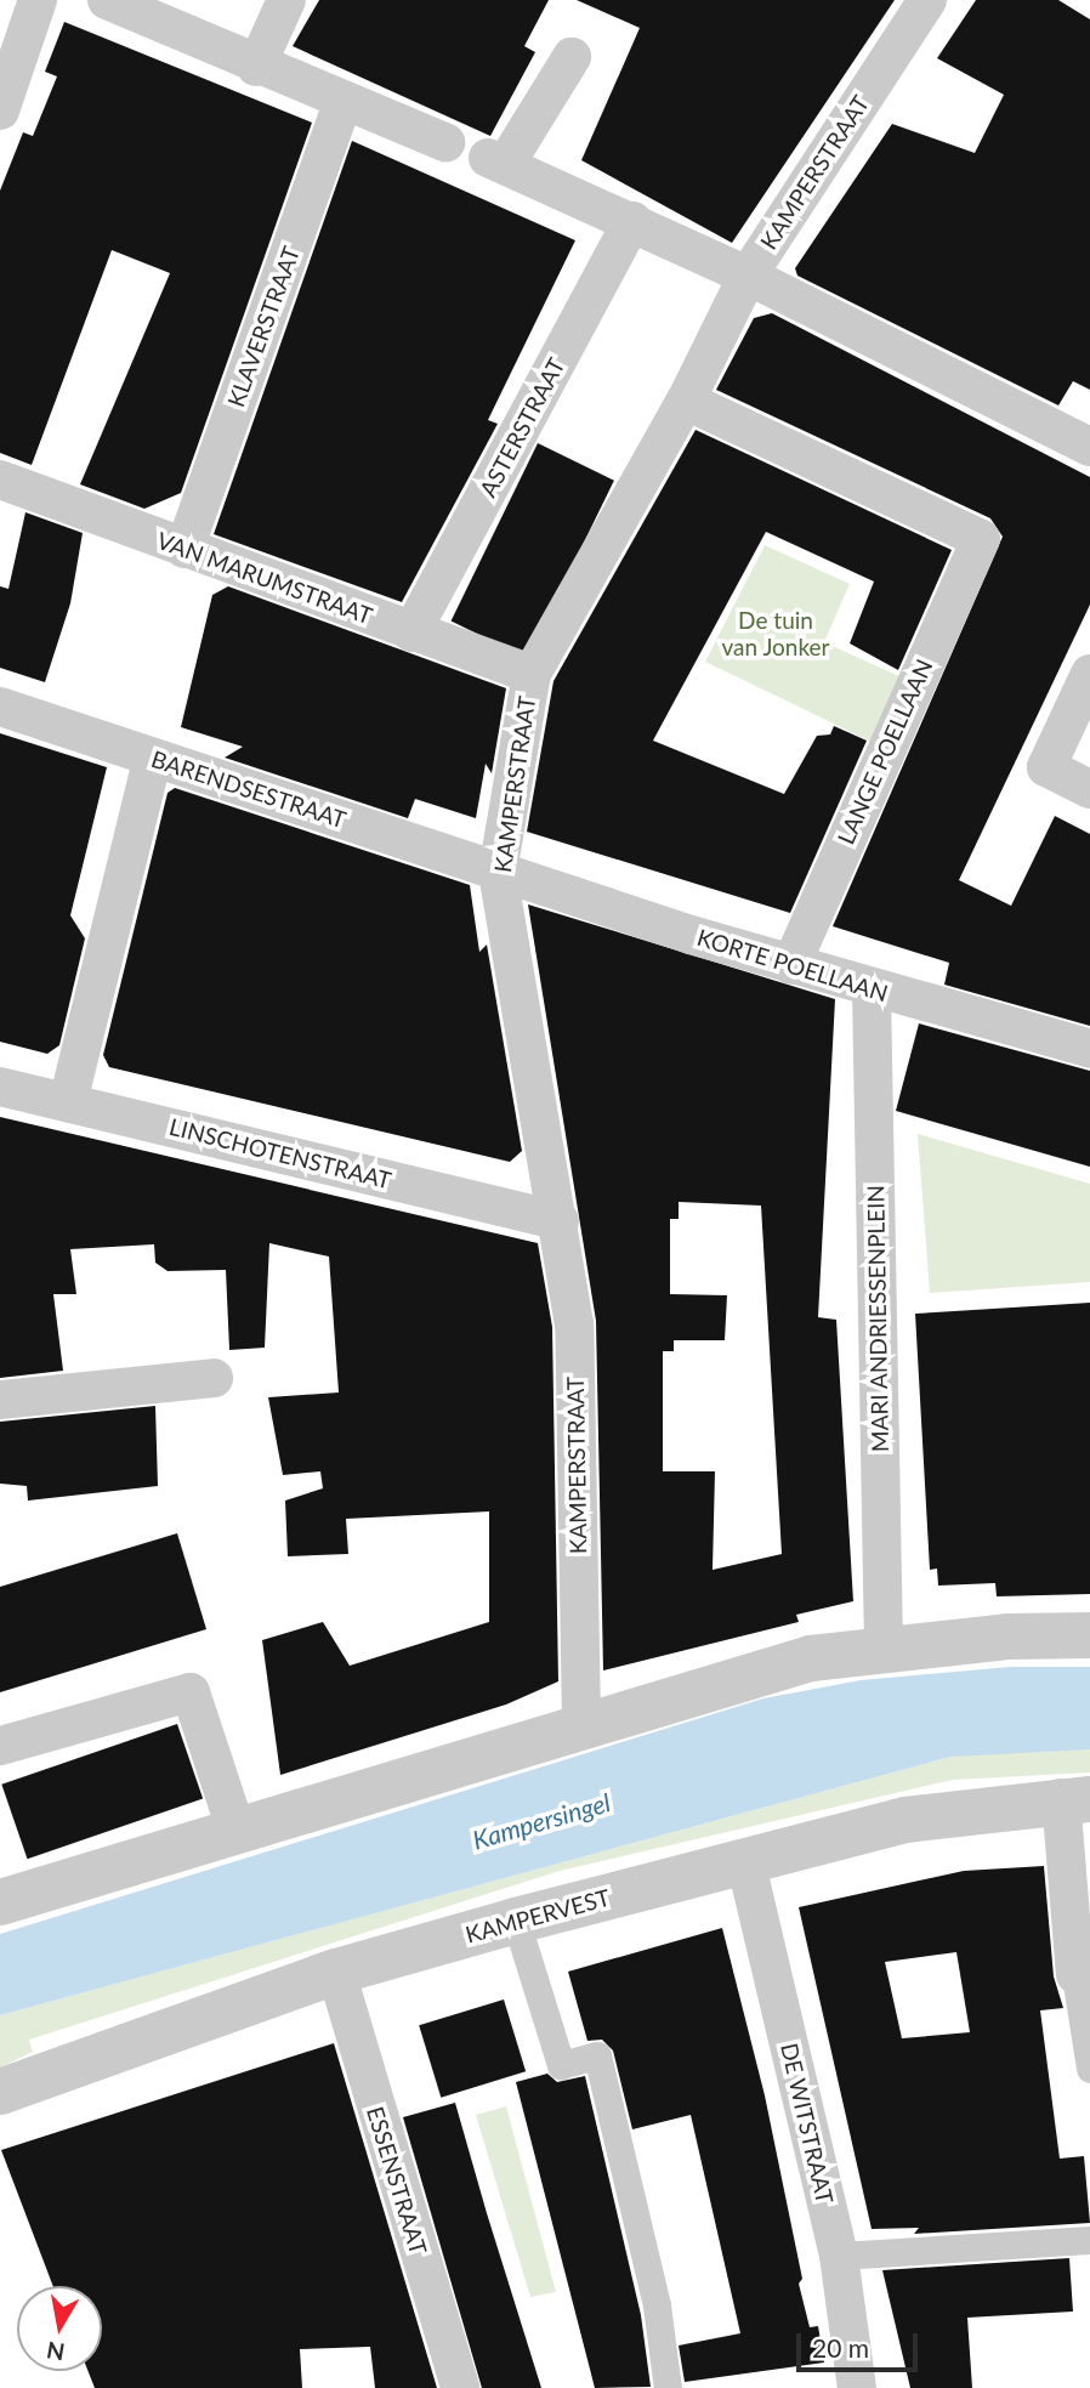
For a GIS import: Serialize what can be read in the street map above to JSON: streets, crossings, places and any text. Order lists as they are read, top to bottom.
{
  "streets": {
    "street": [
      "KAMPERSTRAAT",
      "KLAVERSTRAAT",
      "ASTERSTRAAT",
      "VAN MARUMSTRAAT",
      "LANGE POELLAAN",
      "BARENDSESTRAAT",
      "KORTE POELLAAN",
      "LINSCHOTENSTRAAT",
      "MARI ANDRIESSENPLEIN",
      "KAMPERVEST",
      "DE WITSTRAAT",
      "ESSENSTRAAT"
    ]
  },
  "crossings": [
    ["KAMPERSTRAAT", "VAN MARUMSTRAAT"],
    ["KAMPERSTRAAT", "LANGE POELLAAN"],
    ["KAMPERSTRAAT", "BARENDSESTRAAT"],
    ["KAMPERSTRAAT", "KORTE POELLAAN"],
    ["KAMPERSTRAAT", "LINSCHOTENSTRAAT"],
    ["KLAVERSTRAAT", "VAN MARUMSTRAAT"],
    ["ASTERSTRAAT", "VAN MARUMSTRAAT"],
    ["LANGE POELLAAN", "KORTE POELLAAN"],
    ["BARENDSESTRAAT", "KORTE POELLAAN"],
    ["KORTE POELLAAN", "MARI ANDRIESSENPLEIN"],
    ["KAMPERVEST", "DE WITSTRAAT"],
    ["KAMPERVEST", "ESSENSTRAAT"]
  ],
  "water": ["Kampersingel"],
  "parks": ["De tuin van Jonker"],
  "scale_bar": "20 m",
  "north": "bottom"
}
